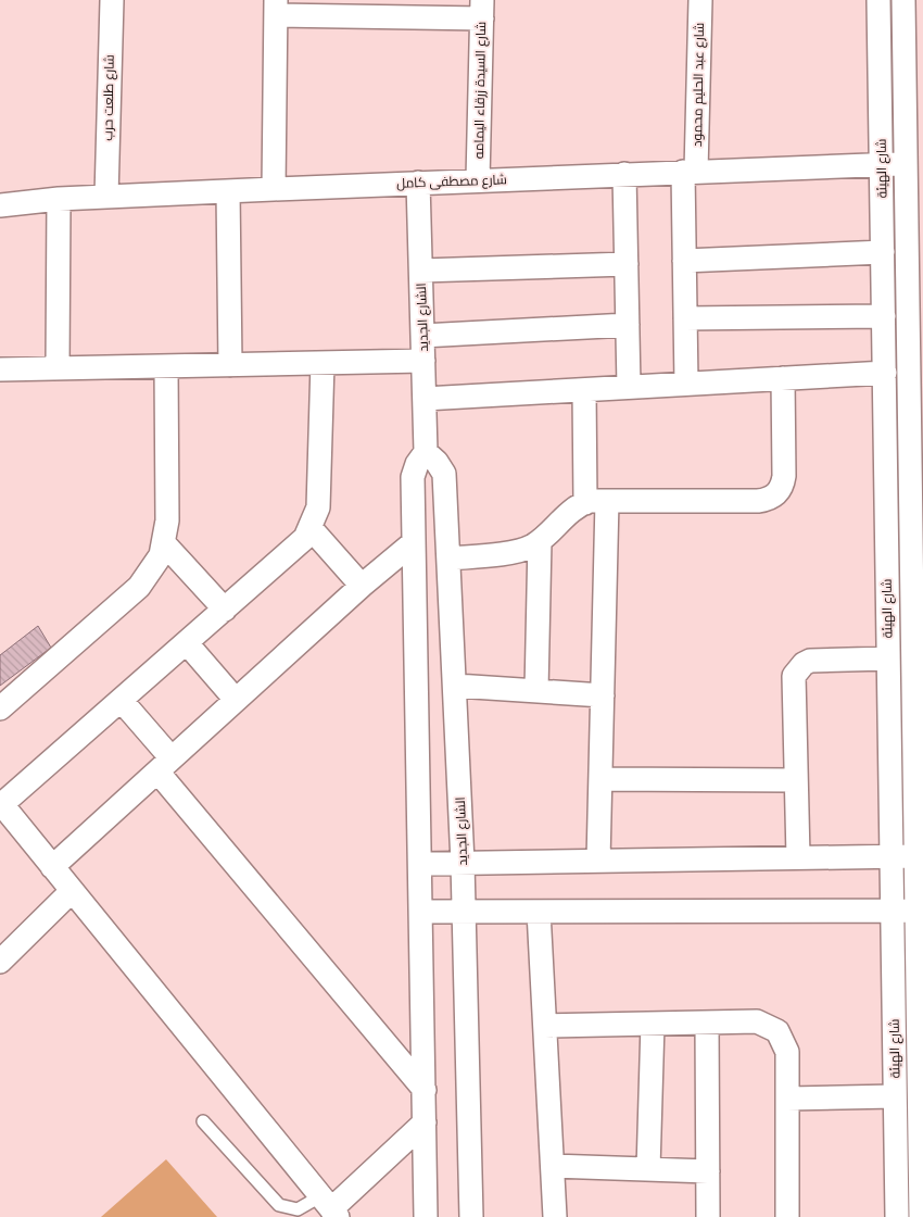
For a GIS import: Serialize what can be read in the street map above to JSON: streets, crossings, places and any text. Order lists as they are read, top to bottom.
{
  "streets": {
    "street": [
      "شارع عبد الحليم محمود",
      "شارع السيدة زرقاء اليمامه",
      "شارع طلعت حرب",
      "شارع الهيئة",
      "شارع مصطفى كامل",
      "الشارع الجديد"
    ]
  },
  "crossings": [
    ["شارع عبد الحليم محمود", "شارع مصطفى كامل"],
    ["شارع السيدة زرقاء اليمامه", "شارع مصطفى كامل"],
    ["شارع طلعت حرب", "شارع مصطفى كامل"],
    ["شارع الهيئة", "شارع مصطفى كامل"],
    ["شارع مصطفى كامل", "الشارع الجديد"]
  ]
}
